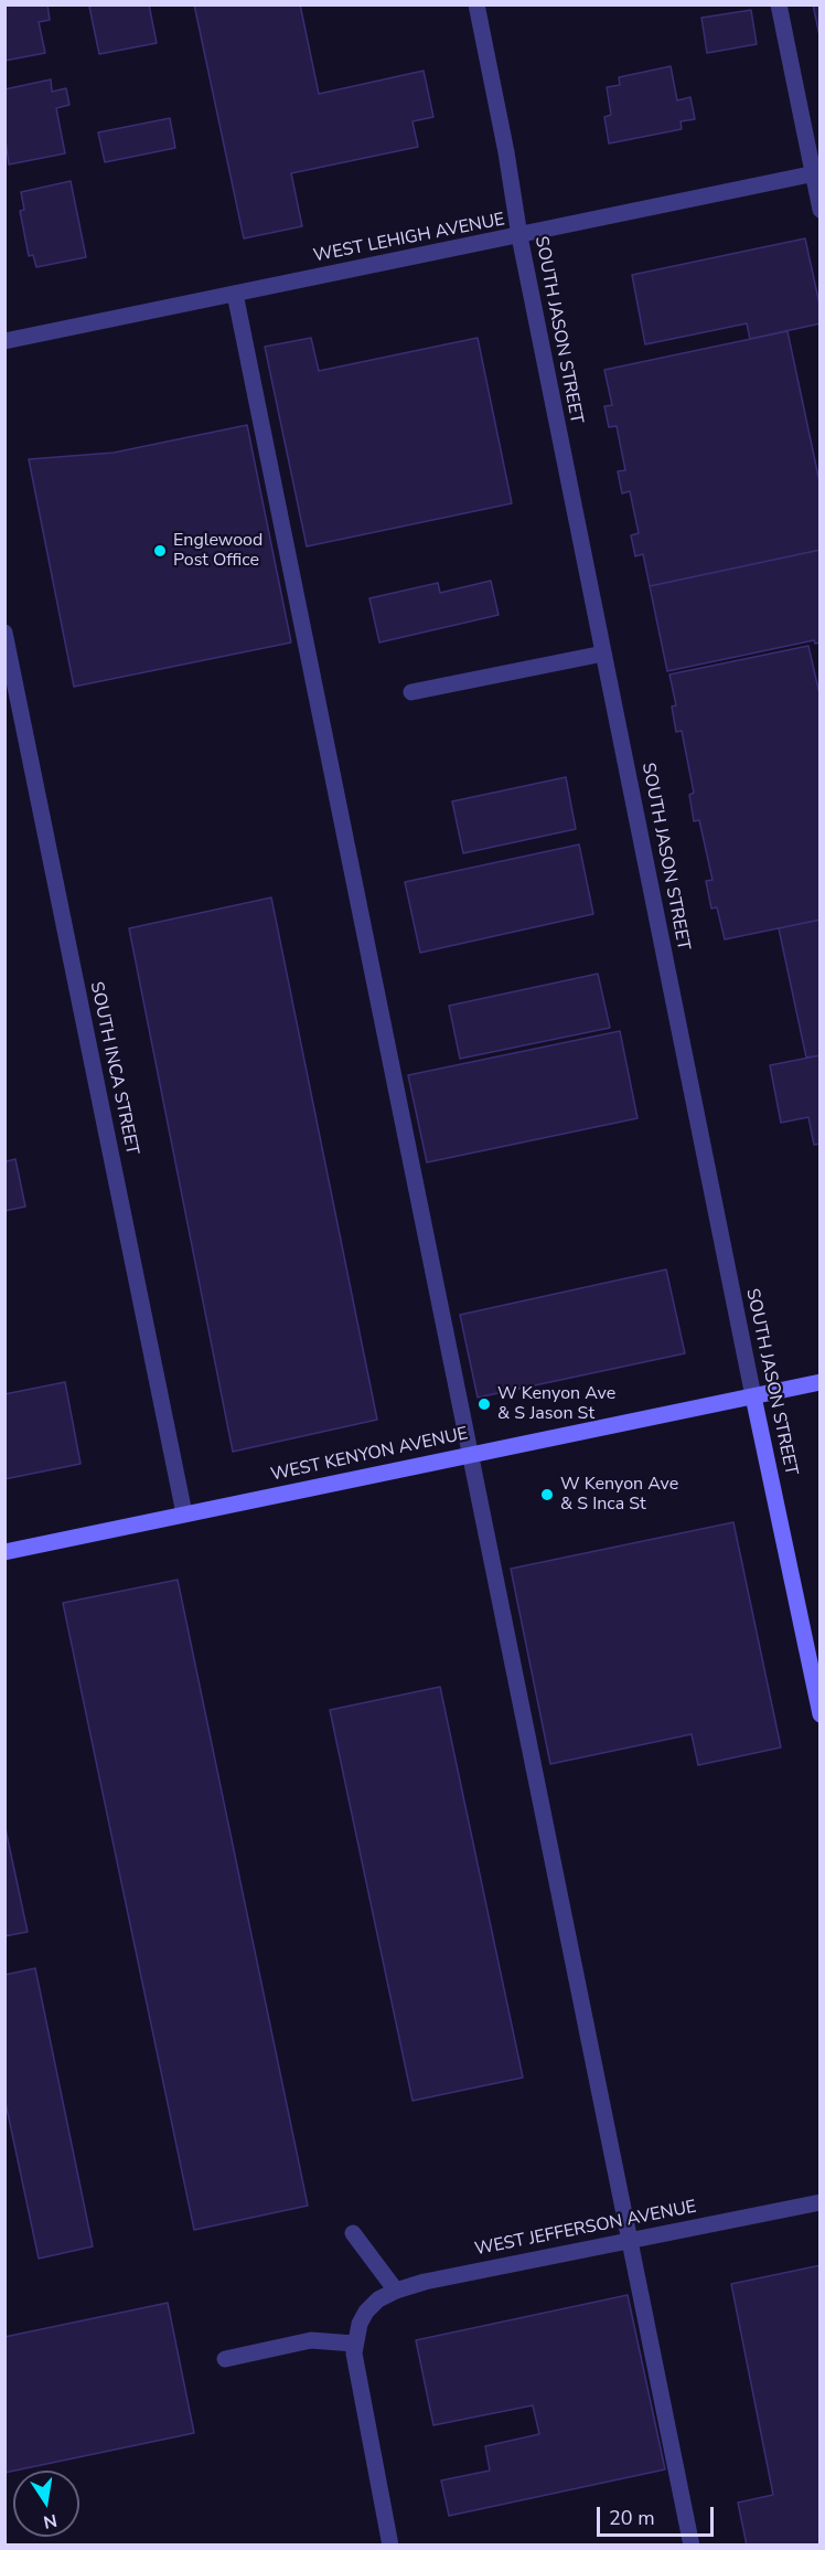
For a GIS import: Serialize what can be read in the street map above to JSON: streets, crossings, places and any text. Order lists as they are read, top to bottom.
{
  "streets": {
    "street": [
      "WEST LEHIGH AVENUE",
      "SOUTH JASON STREET",
      "SOUTH INCA STREET",
      "WEST KENYON AVENUE",
      "WEST JEFFERSON AVENUE"
    ]
  },
  "crossings": [
    ["WEST LEHIGH AVENUE", "SOUTH JASON STREET"],
    ["SOUTH JASON STREET", "WEST KENYON AVENUE"],
    ["SOUTH INCA STREET", "WEST KENYON AVENUE"]
  ],
  "places": ["Englewood Post Office", "W Kenyon Ave & S Jason St", "W Kenyon Ave & S Inca St"],
  "scale_bar": "20 m",
  "north": "bottom"
}
